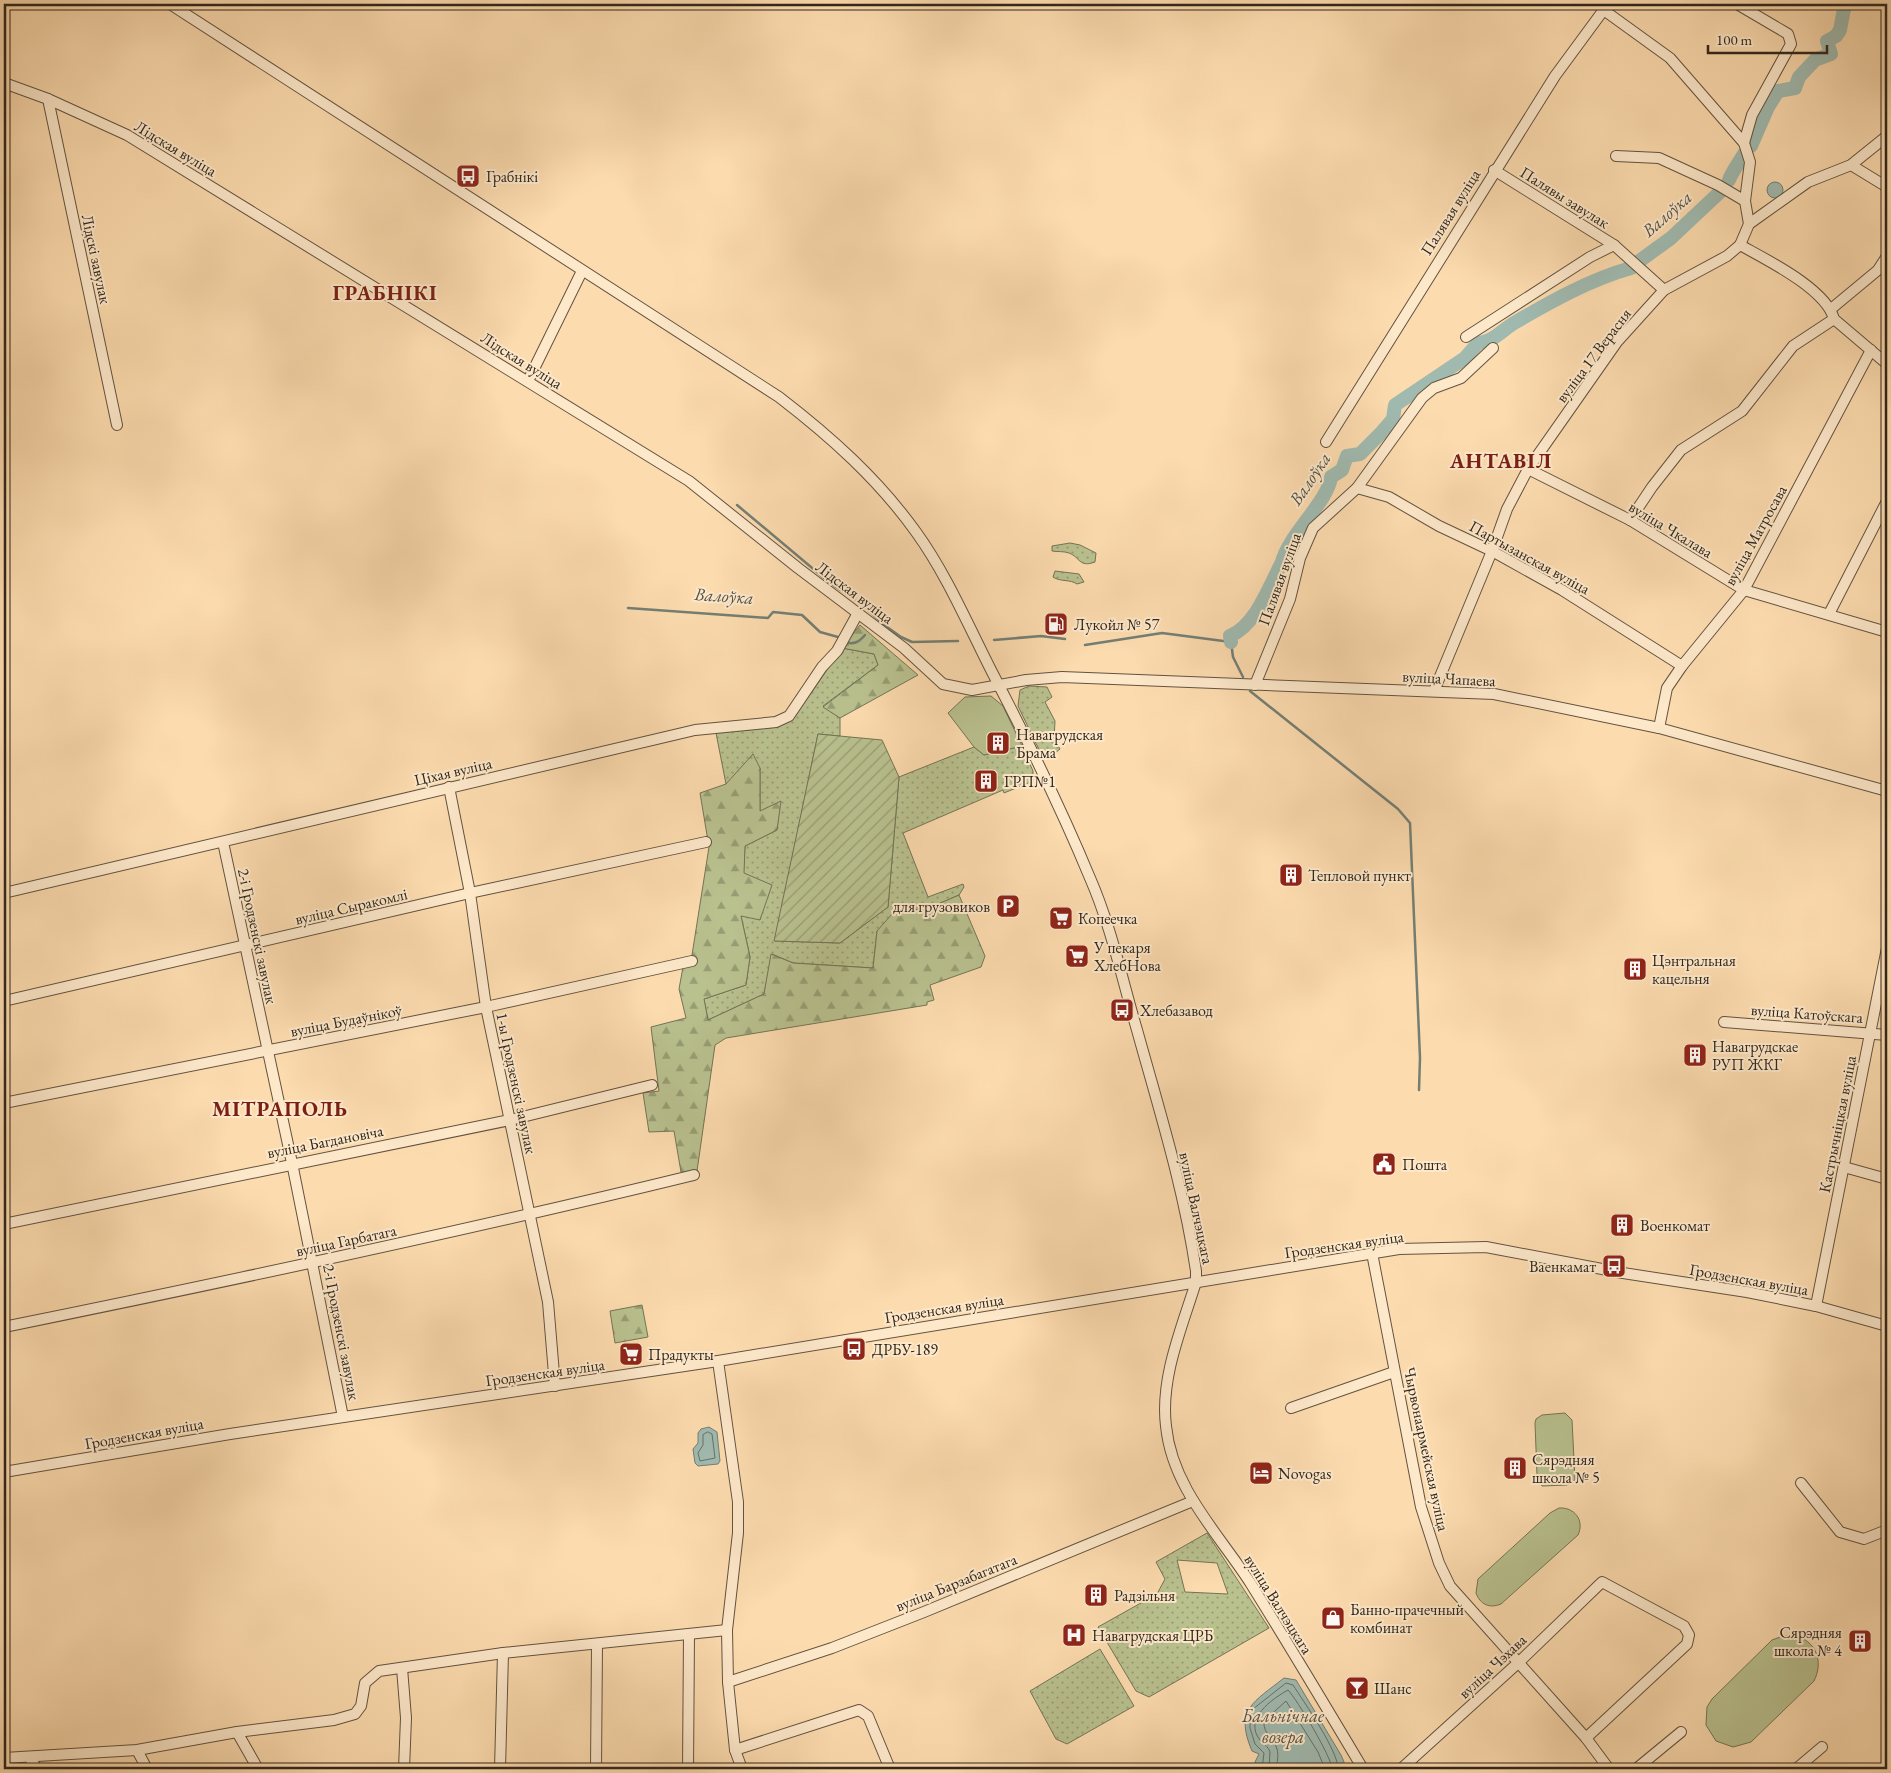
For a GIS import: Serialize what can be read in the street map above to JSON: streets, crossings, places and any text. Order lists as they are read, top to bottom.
{
  "streets": {
    "street": [
      "Лідская вуліца",
      "Палявы завулак",
      "Палявая вуліца",
      "Лідскі завулак",
      "вуліца 17 Верасня",
      "вуліца Чкалава",
      "вуліца Матросава",
      "Партызанская вуліца",
      "вуліца Чапаева",
      "Ціхая вуліца",
      "вуліца Сыракомлі",
      "2-і Гродзенскі завулак",
      "вуліца Катоўскага",
      "вуліца Будаўнікоў",
      "1-ы Гродзенскі завулак",
      "Кастрычніцкая вуліца",
      "вуліца Багдановіча",
      "вуліца Валчэцкага",
      "вуліца Гарбатага",
      "Гродзенская вуліца",
      "Чырвонаармейская вуліца",
      "вуліца Барзабагатага",
      "вуліца Чэхава"
    ]
  },
  "crossings": [
    ["Лідская вуліца", "Лідскі завулак"],
    ["Лідская вуліца", "вуліца Чапаева"],
    ["Лідская вуліца", "Ціхая вуліца"],
    ["Лідская вуліца", "вуліца Валчэцкага"],
    ["Палявы завулак", "Палявая вуліца"],
    ["Палявы завулак", "вуліца 17 Верасня"],
    ["Палявая вуліца", "Партызанская вуліца"],
    ["Палявая вуліца", "вуліца Чапаева"],
    ["вуліца 17 Верасня", "вуліца Чкалава"],
    ["вуліца 17 Верасня", "Партызанская вуліца"],
    ["вуліца 17 Верасня", "вуліца Чапаева"],
    ["вуліца Чкалава", "вуліца Матросава"],
    ["вуліца Матросава", "Партызанская вуліца"],
    ["вуліца Матросава", "вуліца Чапаева"],
    ["вуліца Чапаева", "вуліца Валчэцкага"],
    ["Ціхая вуліца", "2-і Гродзенскі завулак"],
    ["Ціхая вуліца", "1-ы Гродзенскі завулак"],
    ["вуліца Сыракомлі", "2-і Гродзенскі завулак"],
    ["вуліца Сыракомлі", "1-ы Гродзенскі завулак"],
    ["2-і Гродзенскі завулак", "вуліца Будаўнікоў"],
    ["2-і Гродзенскі завулак", "вуліца Багдановіча"],
    ["2-і Гродзенскі завулак", "вуліца Гарбатага"],
    ["2-і Гродзенскі завулак", "Гродзенская вуліца"],
    ["вуліца Катоўскага", "Кастрычніцкая вуліца"],
    ["вуліца Будаўнікоў", "1-ы Гродзенскі завулак"],
    ["1-ы Гродзенскі завулак", "вуліца Багдановіча"],
    ["1-ы Гродзенскі завулак", "вуліца Гарбатага"],
    ["1-ы Гродзенскі завулак", "Гродзенская вуліца"],
    ["Кастрычніцкая вуліца", "Гродзенская вуліца"],
    ["вуліца Валчэцкага", "Гродзенская вуліца"],
    ["вуліца Валчэцкага", "вуліца Барзабагатага"],
    ["Гродзенская вуліца", "Чырвонаармейская вуліца"],
    ["Чырвонаармейская вуліца", "вуліца Чэхава"]
  ],
  "districts": ["ГРАБНІКІ", "АНТАВІЛ", "МІТРАПОЛЬ"],
  "water": ["Валоўка", "Бальнічнае возера"],
  "places": {
    "bus stop": [
      "Грабнікі",
      "Хлебазавод",
      "Ваенкамат",
      "ДРБУ-189"
    ],
    "fuel station": ["Лукойл № 57"],
    "building": [
      "Навагрудская Брама",
      "ГРП№1",
      "Тепловой пункт",
      "Цэнтральная кацельня",
      "Навагрудскае РУП ЖКГ",
      "Военкомат",
      "Сярэдняя школа № 5",
      "Радзільня",
      "Сярэдняя школа № 4"
    ],
    "parking": ["для грузовиков"],
    "supermarket": ["Копеечка", "У пекаря ХлебНова", "Прадукты"],
    "public building": ["Пошта"],
    "hotel": ["Novogas"],
    "shop": ["Банно-прачечный комбинат"],
    "hospital": ["Навагрудская ЦРБ"],
    "bar": ["Шанс"]
  },
  "scale_bar": "100 m"
}
